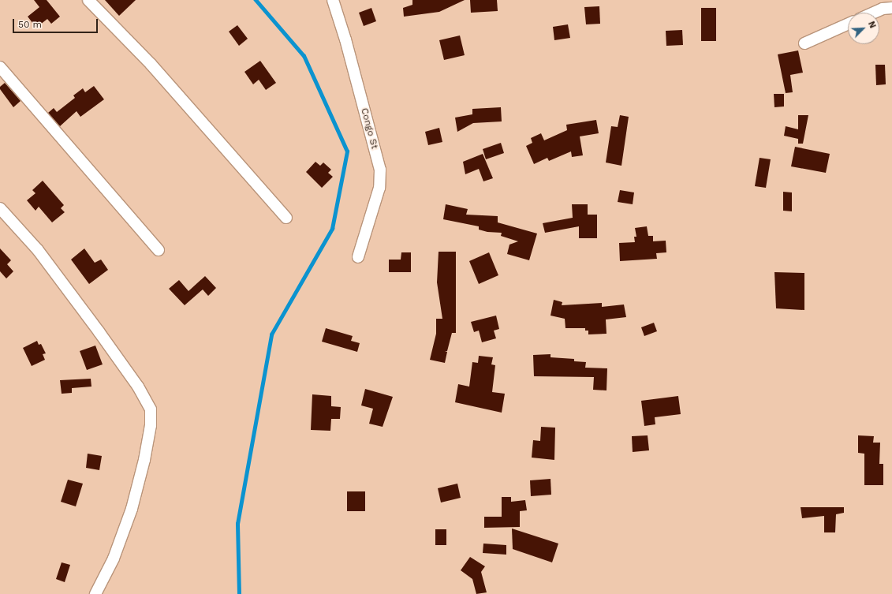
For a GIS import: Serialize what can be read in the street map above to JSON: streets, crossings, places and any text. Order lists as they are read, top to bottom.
{
  "streets": {
    "street": ["Congo St"]
  },
  "scale_bar": "50 m",
  "north": "top right"
}
